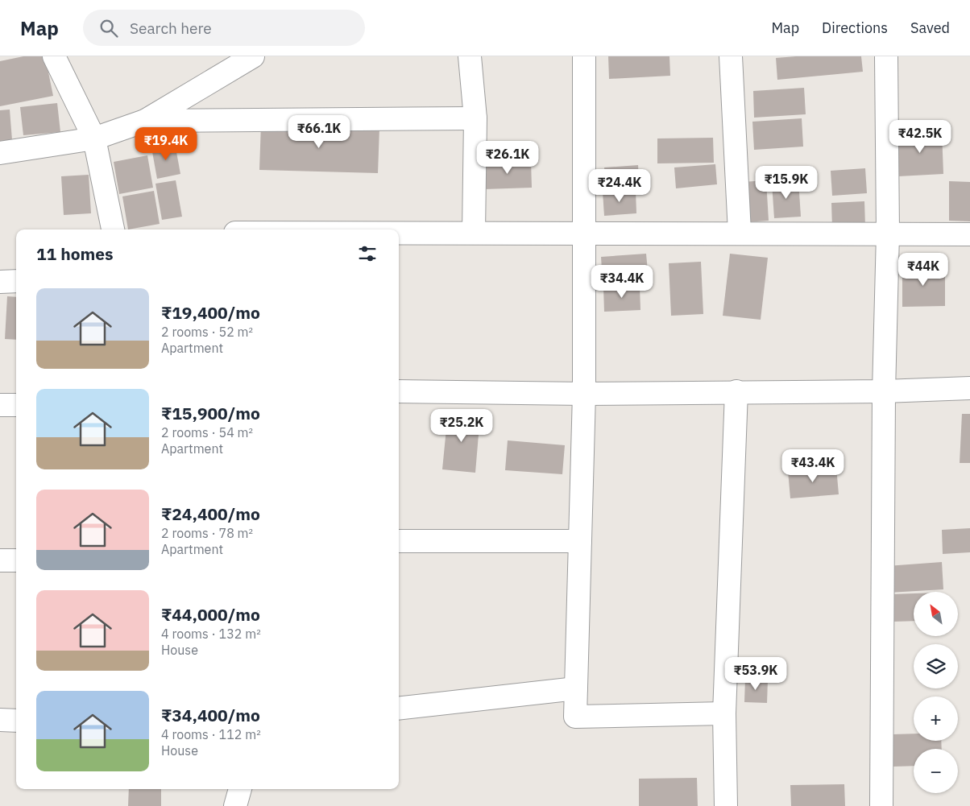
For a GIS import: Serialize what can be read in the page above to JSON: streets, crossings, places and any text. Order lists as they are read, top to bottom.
{
  "north": "top left",
  "page": {
    "header": "Map",
    "search": "Search here",
    "nav": ["Map", "Directions", "Saved"],
    "price": [
      "₹66.1K",
      "₹42.5K",
      "₹19.4K",
      "₹26.1K",
      "₹15.9K",
      "₹24.4K",
      "₹44K",
      "₹34.4K",
      "₹25.2K",
      "₹43.4K",
      "₹53.9K"
    ],
    "heading": "11 homes",
    "list": [
      {
        "name": "₹19,400/mo",
        "note": "2 rooms · 52 m² · Apartment"
      },
      {
        "name": "₹15,900/mo",
        "note": "2 rooms · 54 m² · Apartment"
      },
      {
        "name": "₹24,400/mo",
        "note": "2 rooms · 78 m² · Apartment"
      },
      {
        "name": "₹44,000/mo",
        "note": "4 rooms · 132 m² · House"
      },
      {
        "name": "₹34,400/mo",
        "note": "4 rooms · 112 m² · House"
      }
    ],
    "map_buttons": ["+", "−"]
  }
}
